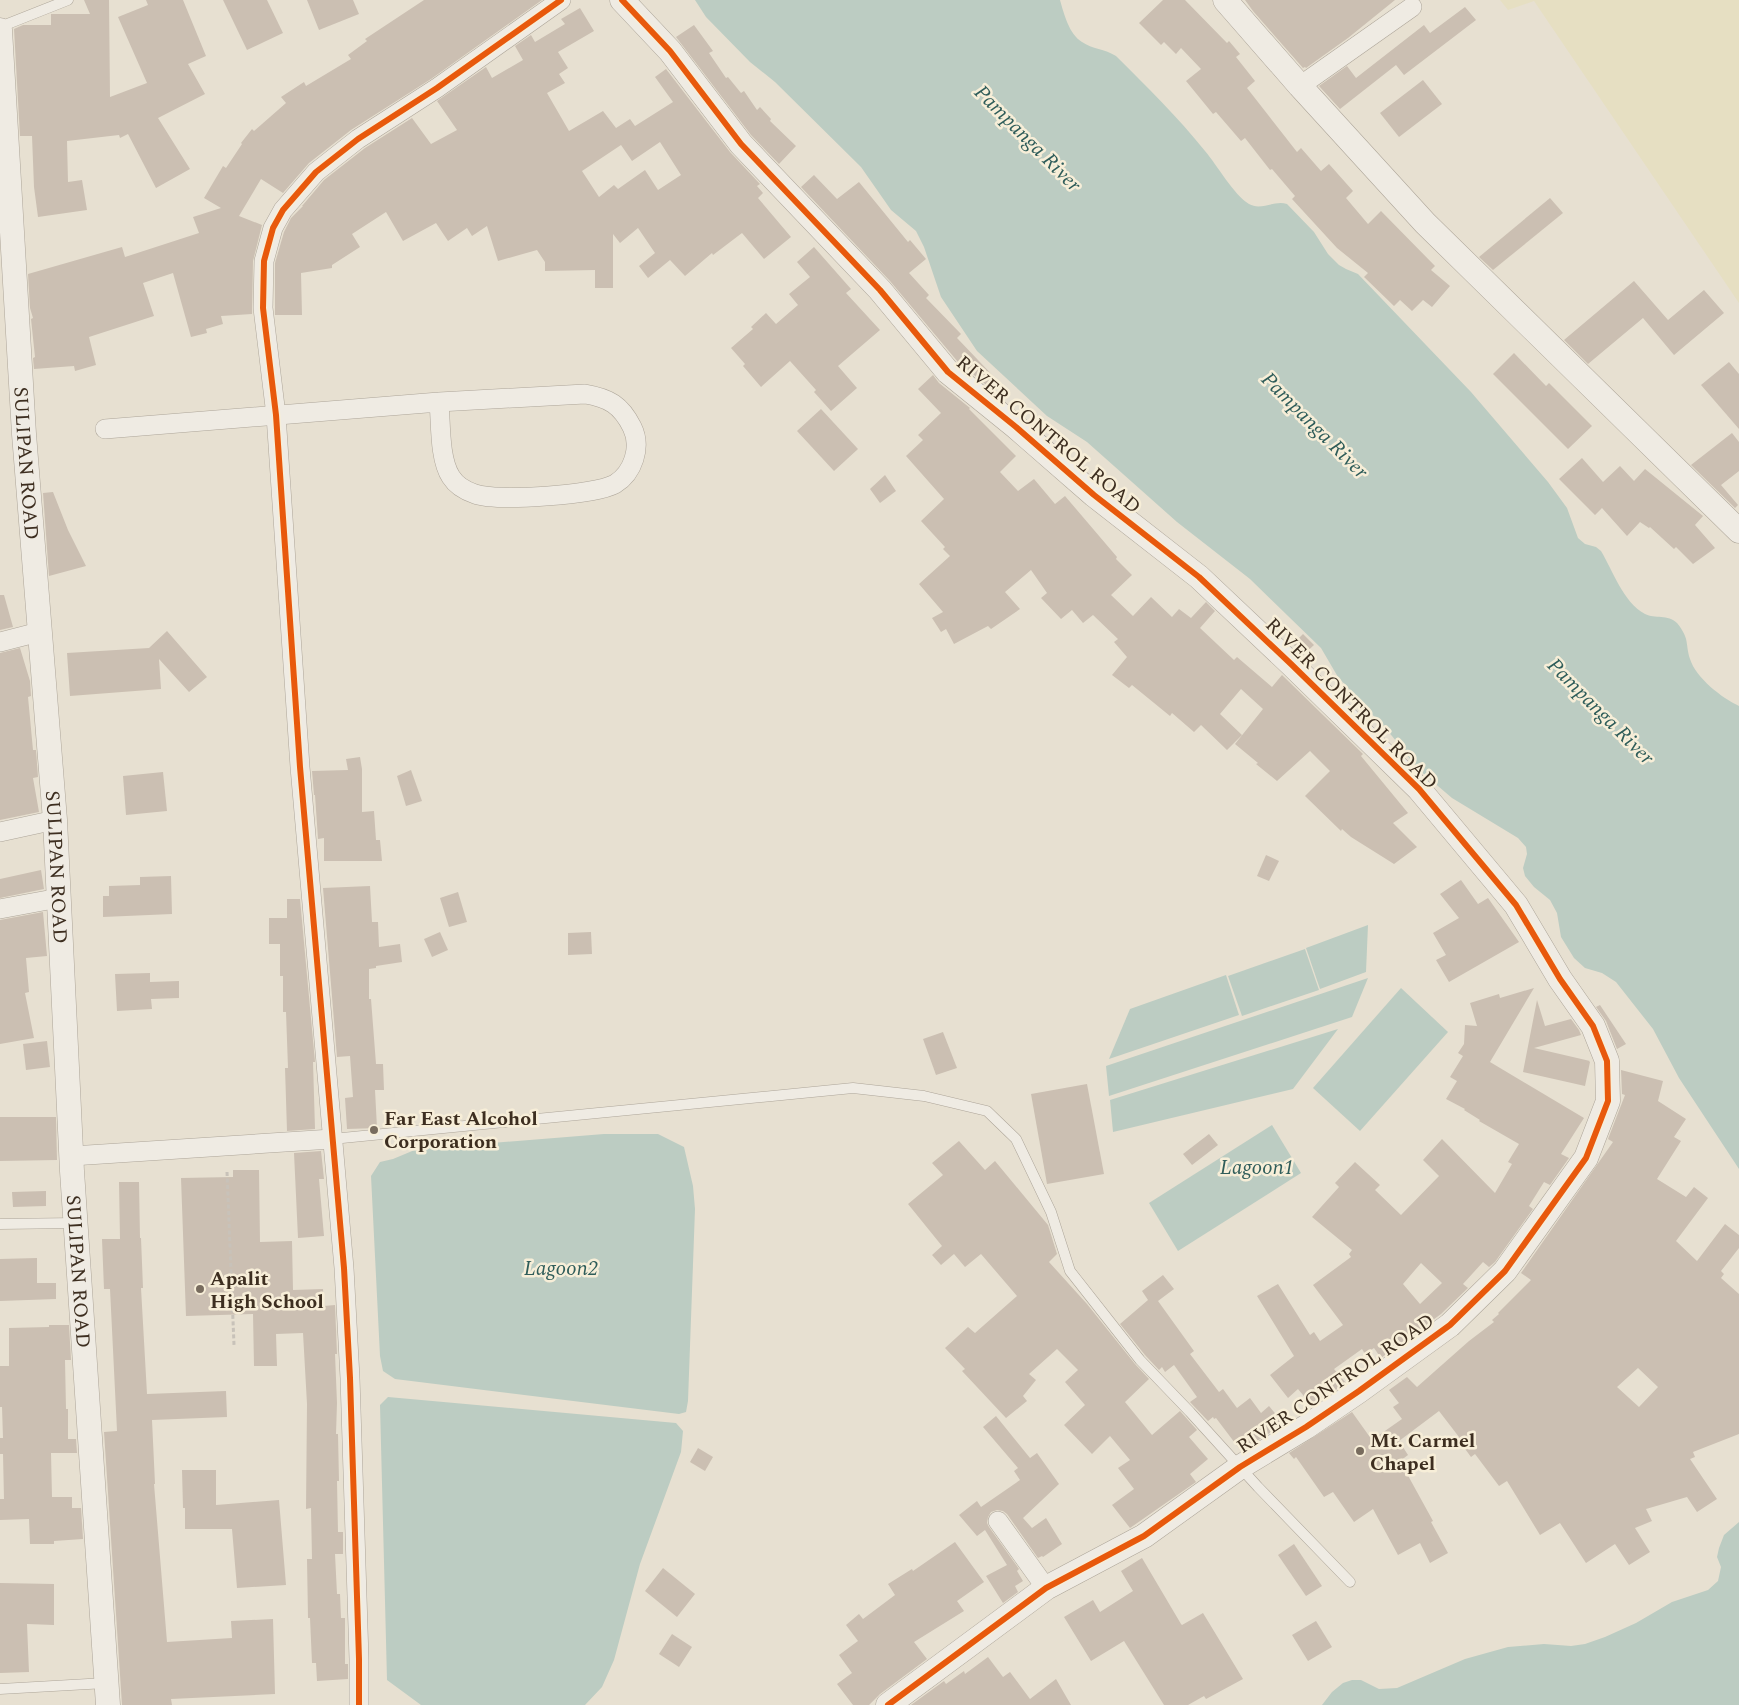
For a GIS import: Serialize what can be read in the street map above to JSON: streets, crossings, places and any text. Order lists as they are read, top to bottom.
{
  "streets": {
    "street": ["RIVER CONTROL ROAD", "SULIPAN ROAD"]
  },
  "water": ["Pampanga River", "Lagoon1", "Lagoon2"],
  "places": ["Far East Alcohol Corporation", "Apalit High School", "Mt. Carmel Chapel"]
}
